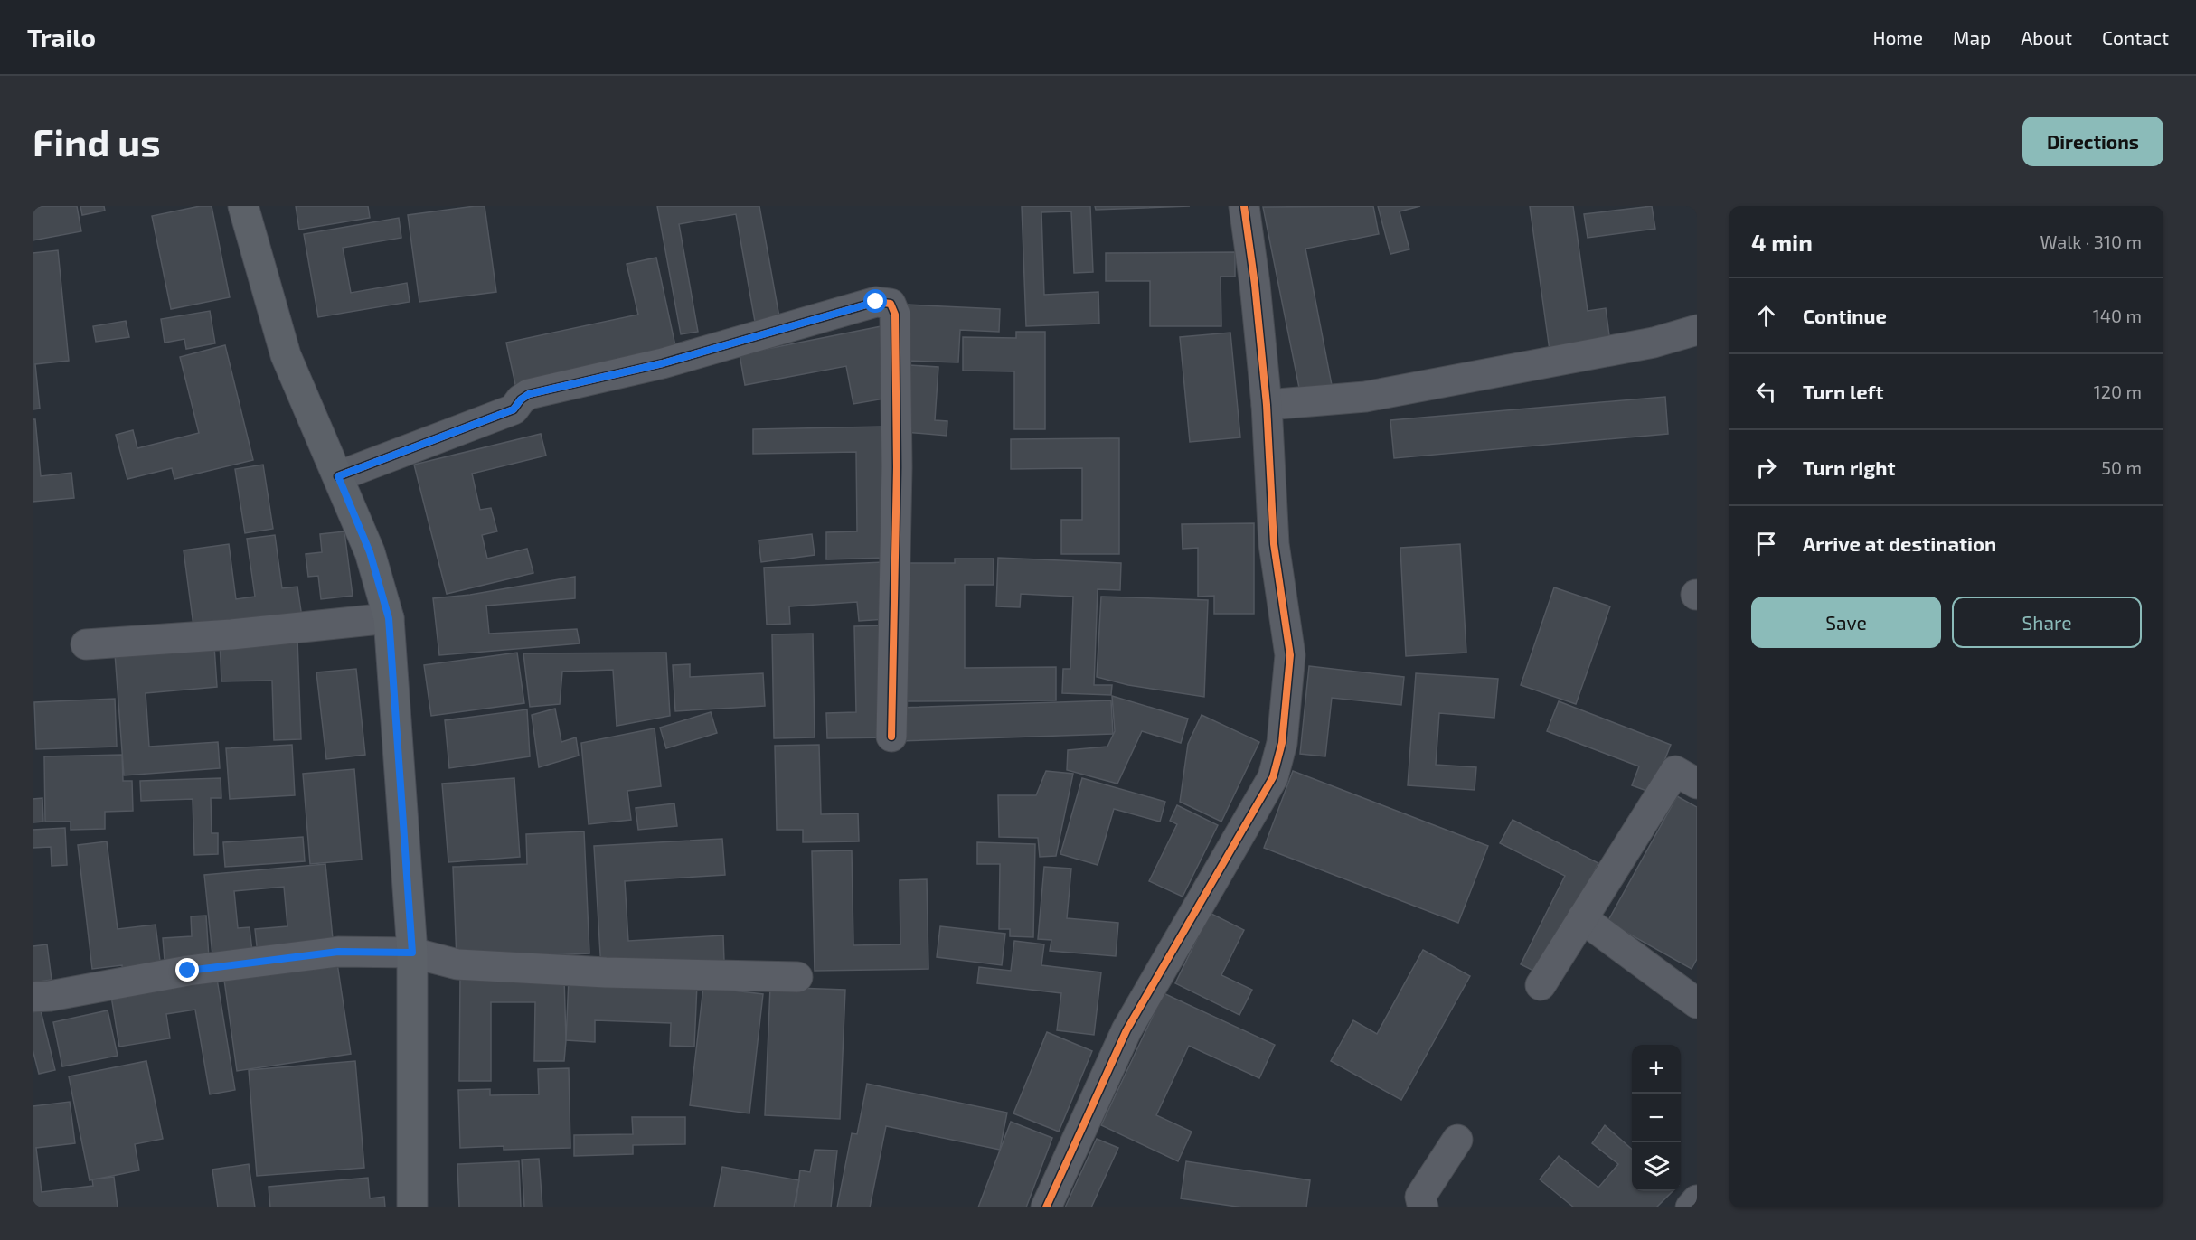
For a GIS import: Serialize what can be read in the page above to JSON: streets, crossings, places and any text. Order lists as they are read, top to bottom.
{
  "page": {
    "header": "Trailo",
    "nav": [
      "Home",
      "Map",
      "About",
      "Contact"
    ],
    "buttons": [
      "Directions",
      ["Save", "Share"]
    ],
    "title": "Find us",
    "heading": ["4 min", "Walk · 310 m"],
    "list": [
      ["Continue", "140 m"],
      ["Turn left", "120 m"],
      ["Turn right", "50 m"],
      "Arrive at destination"
    ],
    "map_buttons": ["+", "−"]
  }
}
